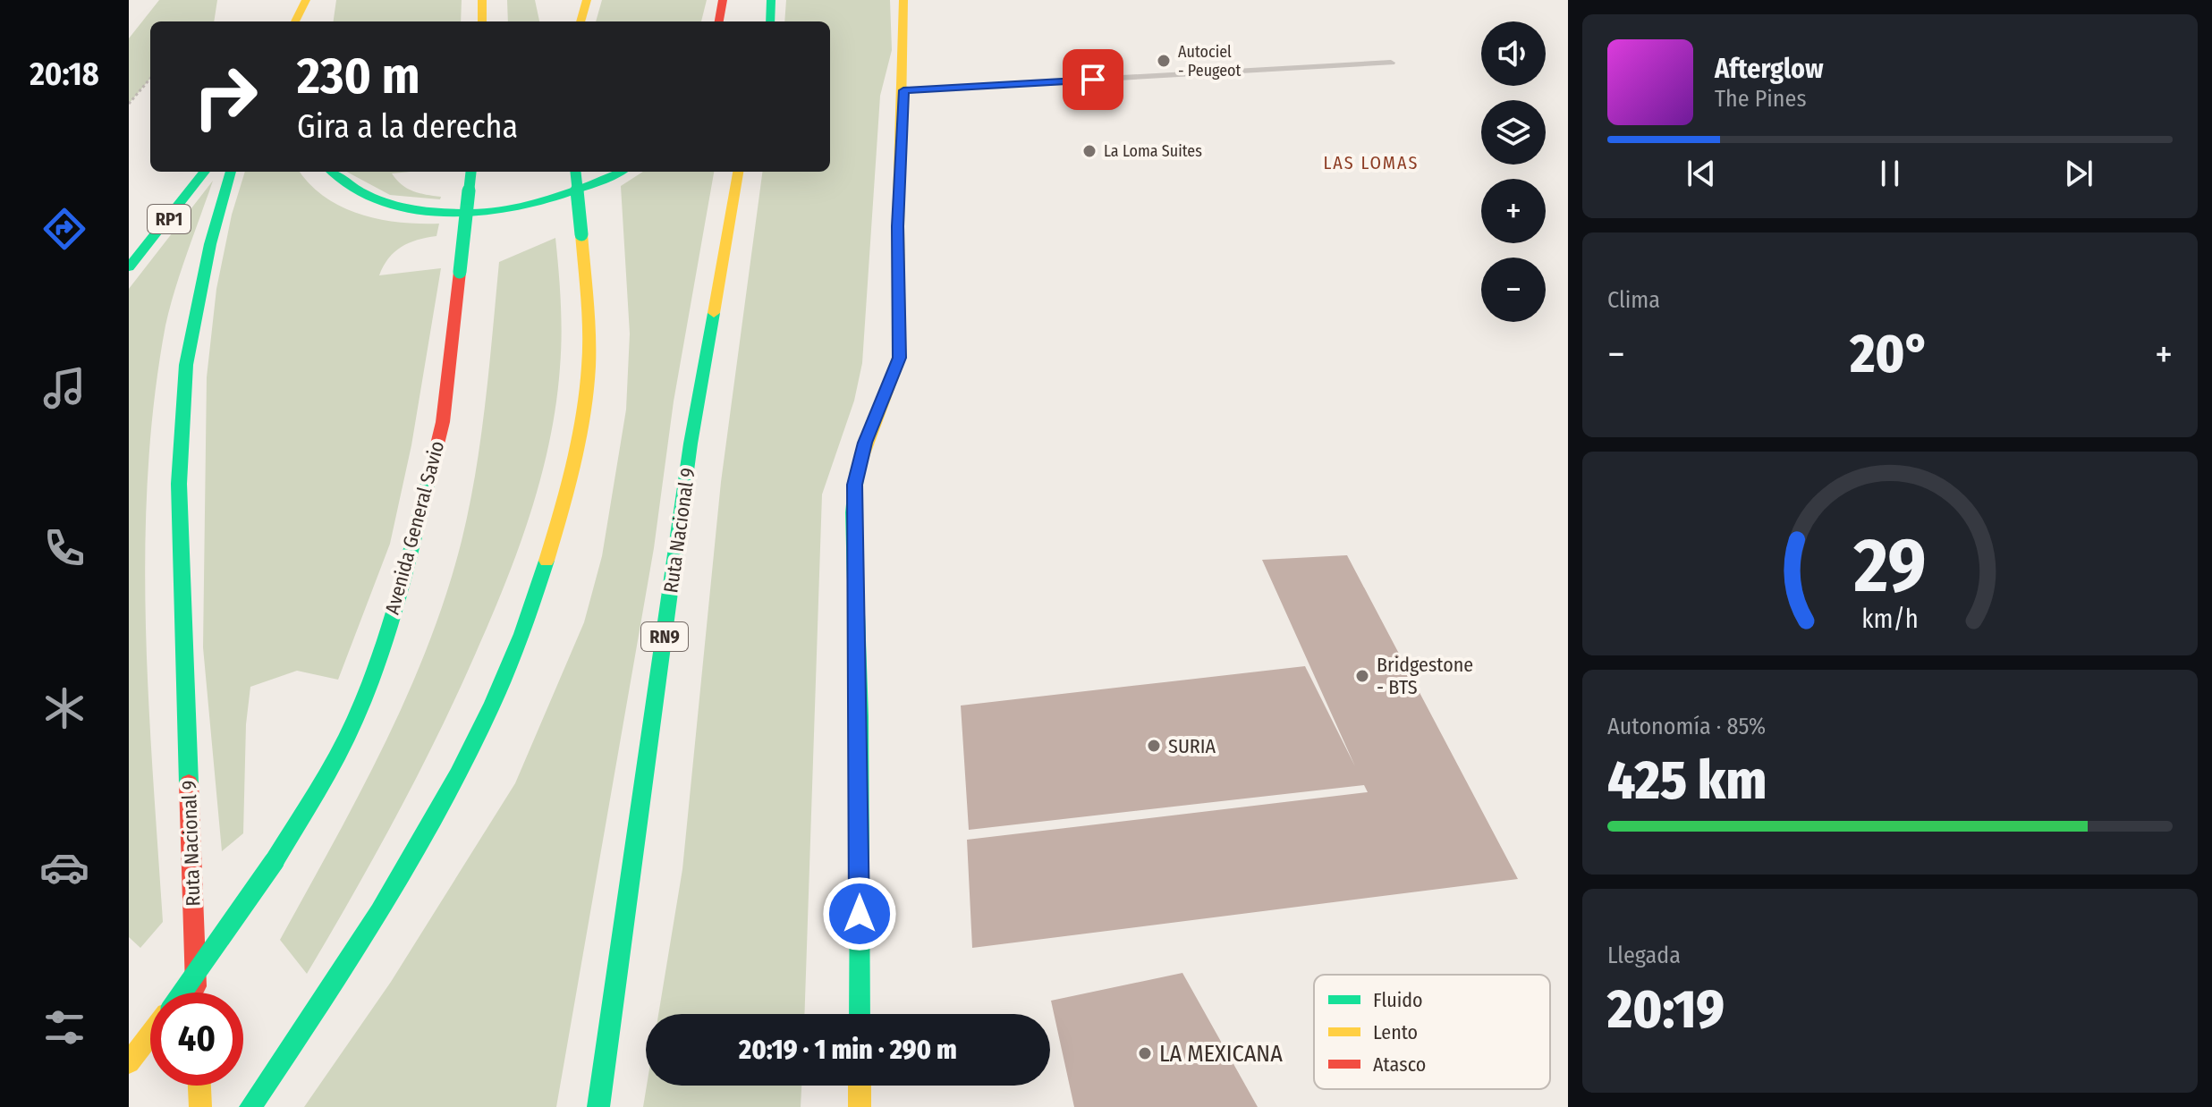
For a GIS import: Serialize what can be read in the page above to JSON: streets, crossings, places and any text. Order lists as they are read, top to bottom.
{
  "streets": {
    "main road": [
      "RP1",
      "Avenida General Savio",
      "Ruta Nacional 9",
      "RN9"
    ]
  },
  "districts": ["LAS LOMAS"],
  "places": [
    "Autociel - Peugeot",
    "La Loma Suites",
    "Bridgestone - BTS",
    "SURIA",
    "LA MEXICANA"
  ],
  "legend": ["Fluido", "Lento", "Atasco"],
  "page": {
    "tabs": "20:18",
    "map_buttons": ["+", "−"],
    "turn": ["230 m", "Gira a la derecha"],
    "song": ["Afterglow", "The Pines"],
    "tile": [
      "Clima",
      ["Autonomía · 85%", "425 km"],
      ["Llegada", "20:19"]
    ],
    "heat": ["−", "20°", "+"],
    "limit": "40",
    "trip": "20:19 · 1 min · 290 m",
    "gauge": ["29", "km/h"]
  }
}
